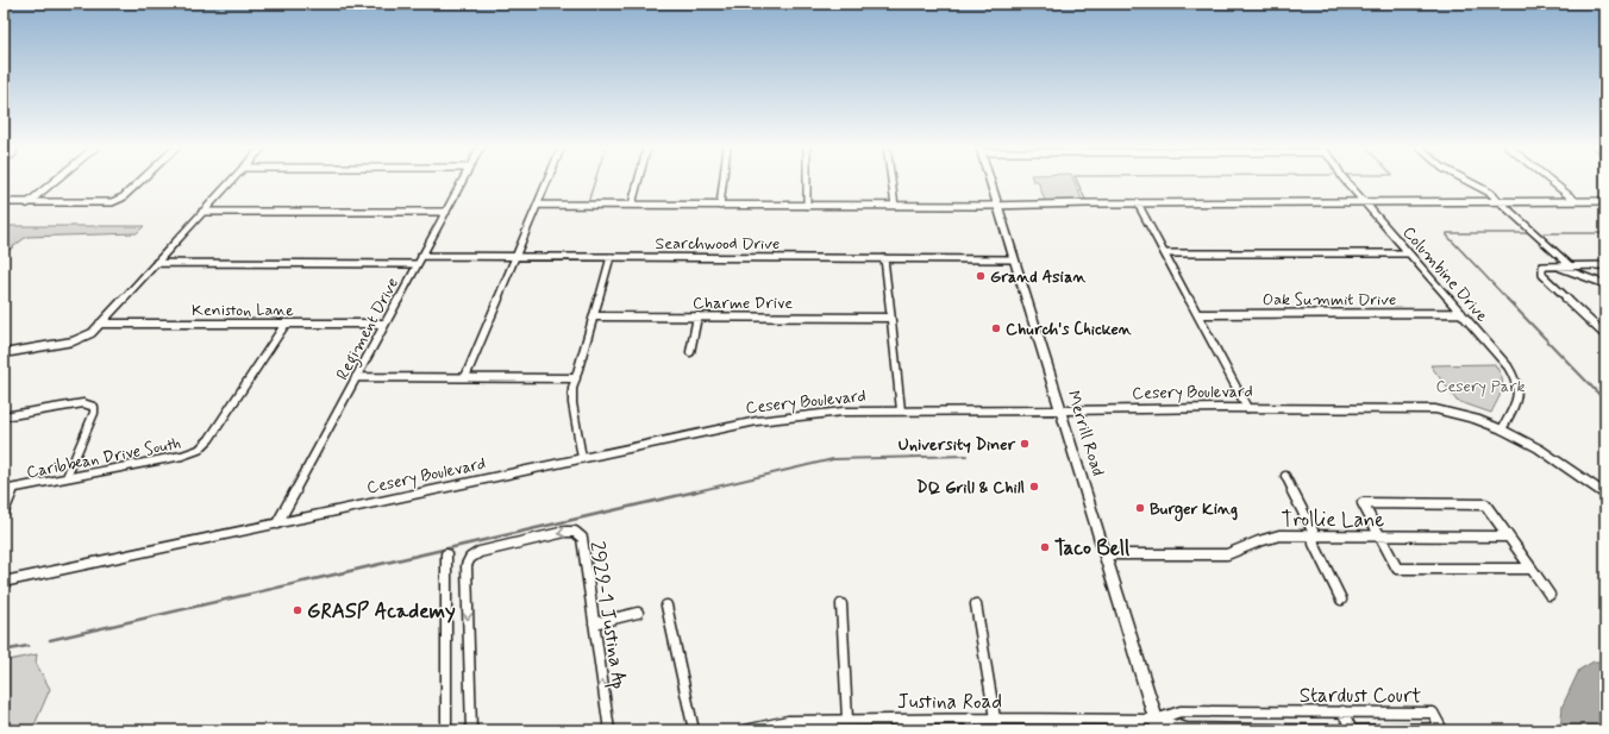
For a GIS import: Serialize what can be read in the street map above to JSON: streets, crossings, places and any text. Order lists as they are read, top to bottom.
{
  "streets": {
    "main road": ["Cesery Boulevard", "Merrill Road"],
    "street": [
      "Searchwood Drive",
      "Columbine Drive",
      "Oak Summit Drive",
      "Charme Drive",
      "Keniston Lane",
      "Regiment Drive",
      "Caribbean Drive South",
      "Trollie Lane",
      "2929-1 Justina Ap",
      "Stardust Court",
      "Justina Road"
    ]
  },
  "crossings": [
    ["Searchwood Drive", "Regiment Drive"],
    ["Searchwood Drive", "Merrill Road"],
    ["Columbine Drive", "Oak Summit Drive"],
    ["Columbine Drive", "Cesery Boulevard"],
    ["Keniston Lane", "Regiment Drive"],
    ["Keniston Lane", "Caribbean Drive South"],
    ["Regiment Drive", "Cesery Boulevard"],
    ["Cesery Boulevard", "Merrill Road"],
    ["Merrill Road", "Trollie Lane"],
    ["Merrill Road", "Stardust Court"],
    ["Merrill Road", "Justina Road"],
    ["Stardust Court", "Justina Road"]
  ],
  "parks": ["Cesery Park"],
  "places": [
    "Grand Asian",
    "Church's Chicken",
    "University Diner",
    "DQ Grill & Chill",
    "Burger King",
    "Taco Bell",
    "GRASP Academy"
  ]
}
